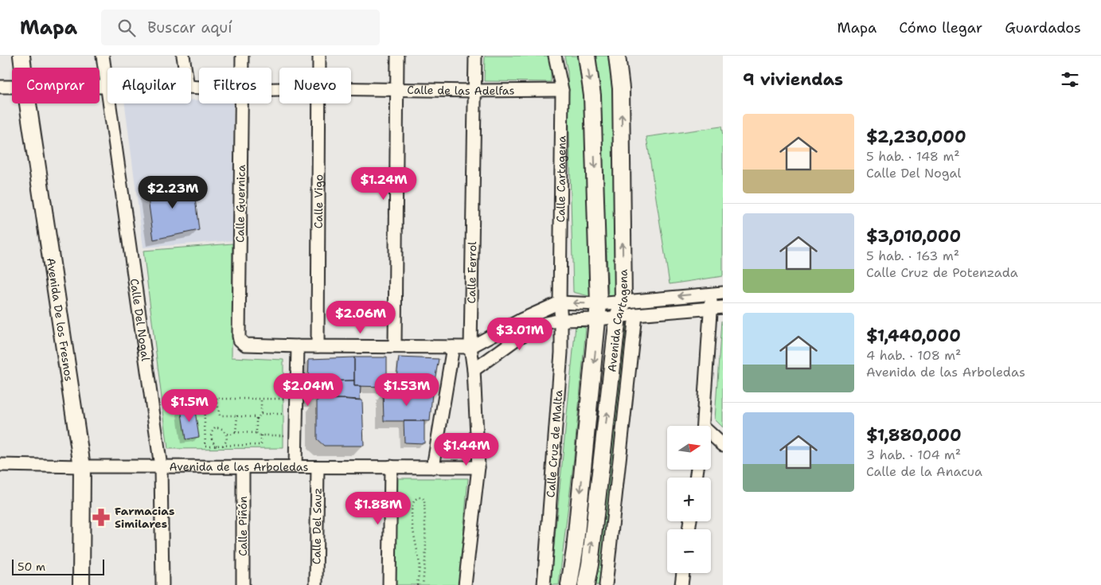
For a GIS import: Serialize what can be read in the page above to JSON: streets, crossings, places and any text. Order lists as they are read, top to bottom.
{
  "streets": {
    "street": [
      "Calle de las Adelfas",
      "Calle Cartagena",
      "Calle Vigo",
      "Calle Guernica",
      "Calle Ferrol",
      "Avenida De los Fresnos",
      "Calle Del Nogal",
      "Avenida Cartagena",
      "Calle Cruz de Malta",
      "Avenida de las Arboledas",
      "Calle Piñón",
      "Calle Del Sauz"
    ]
  },
  "crossings": [
    ["Calle de las Adelfas", "Calle Cartagena"],
    ["Calle de las Adelfas", "Calle Ferrol"],
    ["Calle de las Adelfas", "Calle Del Nogal"],
    ["Calle Cartagena", "Calle Cruz de Malta"],
    ["Calle Ferrol", "Avenida de las Arboledas"],
    ["Avenida De los Fresnos", "Avenida de las Arboledas"],
    ["Calle Del Nogal", "Avenida de las Arboledas"],
    ["Avenida de las Arboledas", "Calle Piñón"],
    ["Avenida de las Arboledas", "Calle Del Sauz"]
  ],
  "places": {
    "pharmacy": ["Farmacias Similares"]
  },
  "scale_bar": "50 m",
  "north": "right",
  "page": {
    "header": "Mapa",
    "search": "Buscar aquí",
    "nav": ["Mapa", "Cómo llegar", "Guardados"],
    "heading": "9 viviendas",
    "chip": [
      "Comprar",
      "Alquilar",
      "Filtros",
      "Nuevo"
    ],
    "list": [
      {
        "name": "$2,230,000",
        "note": "5 hab. · 148 m² · Calle Del Nogal"
      },
      {
        "name": "$3,010,000",
        "note": "5 hab. · 163 m² · Calle Cruz de Potenzada"
      },
      {
        "name": "$1,440,000",
        "note": "4 hab. · 108 m² · Avenida de las Arboledas"
      },
      {
        "name": "$1,880,000",
        "note": "3 hab. · 104 m² · Calle de la Anacua"
      }
    ],
    "price": [
      "$1.24M",
      "$2.23M",
      "$2.06M",
      "$3.01M",
      "$2.04M",
      "$1.53M",
      "$1.5M",
      "$1.44M",
      "$1.88M"
    ],
    "map_buttons": ["+", "−"],
    "scale": "50 m"
  }
}
